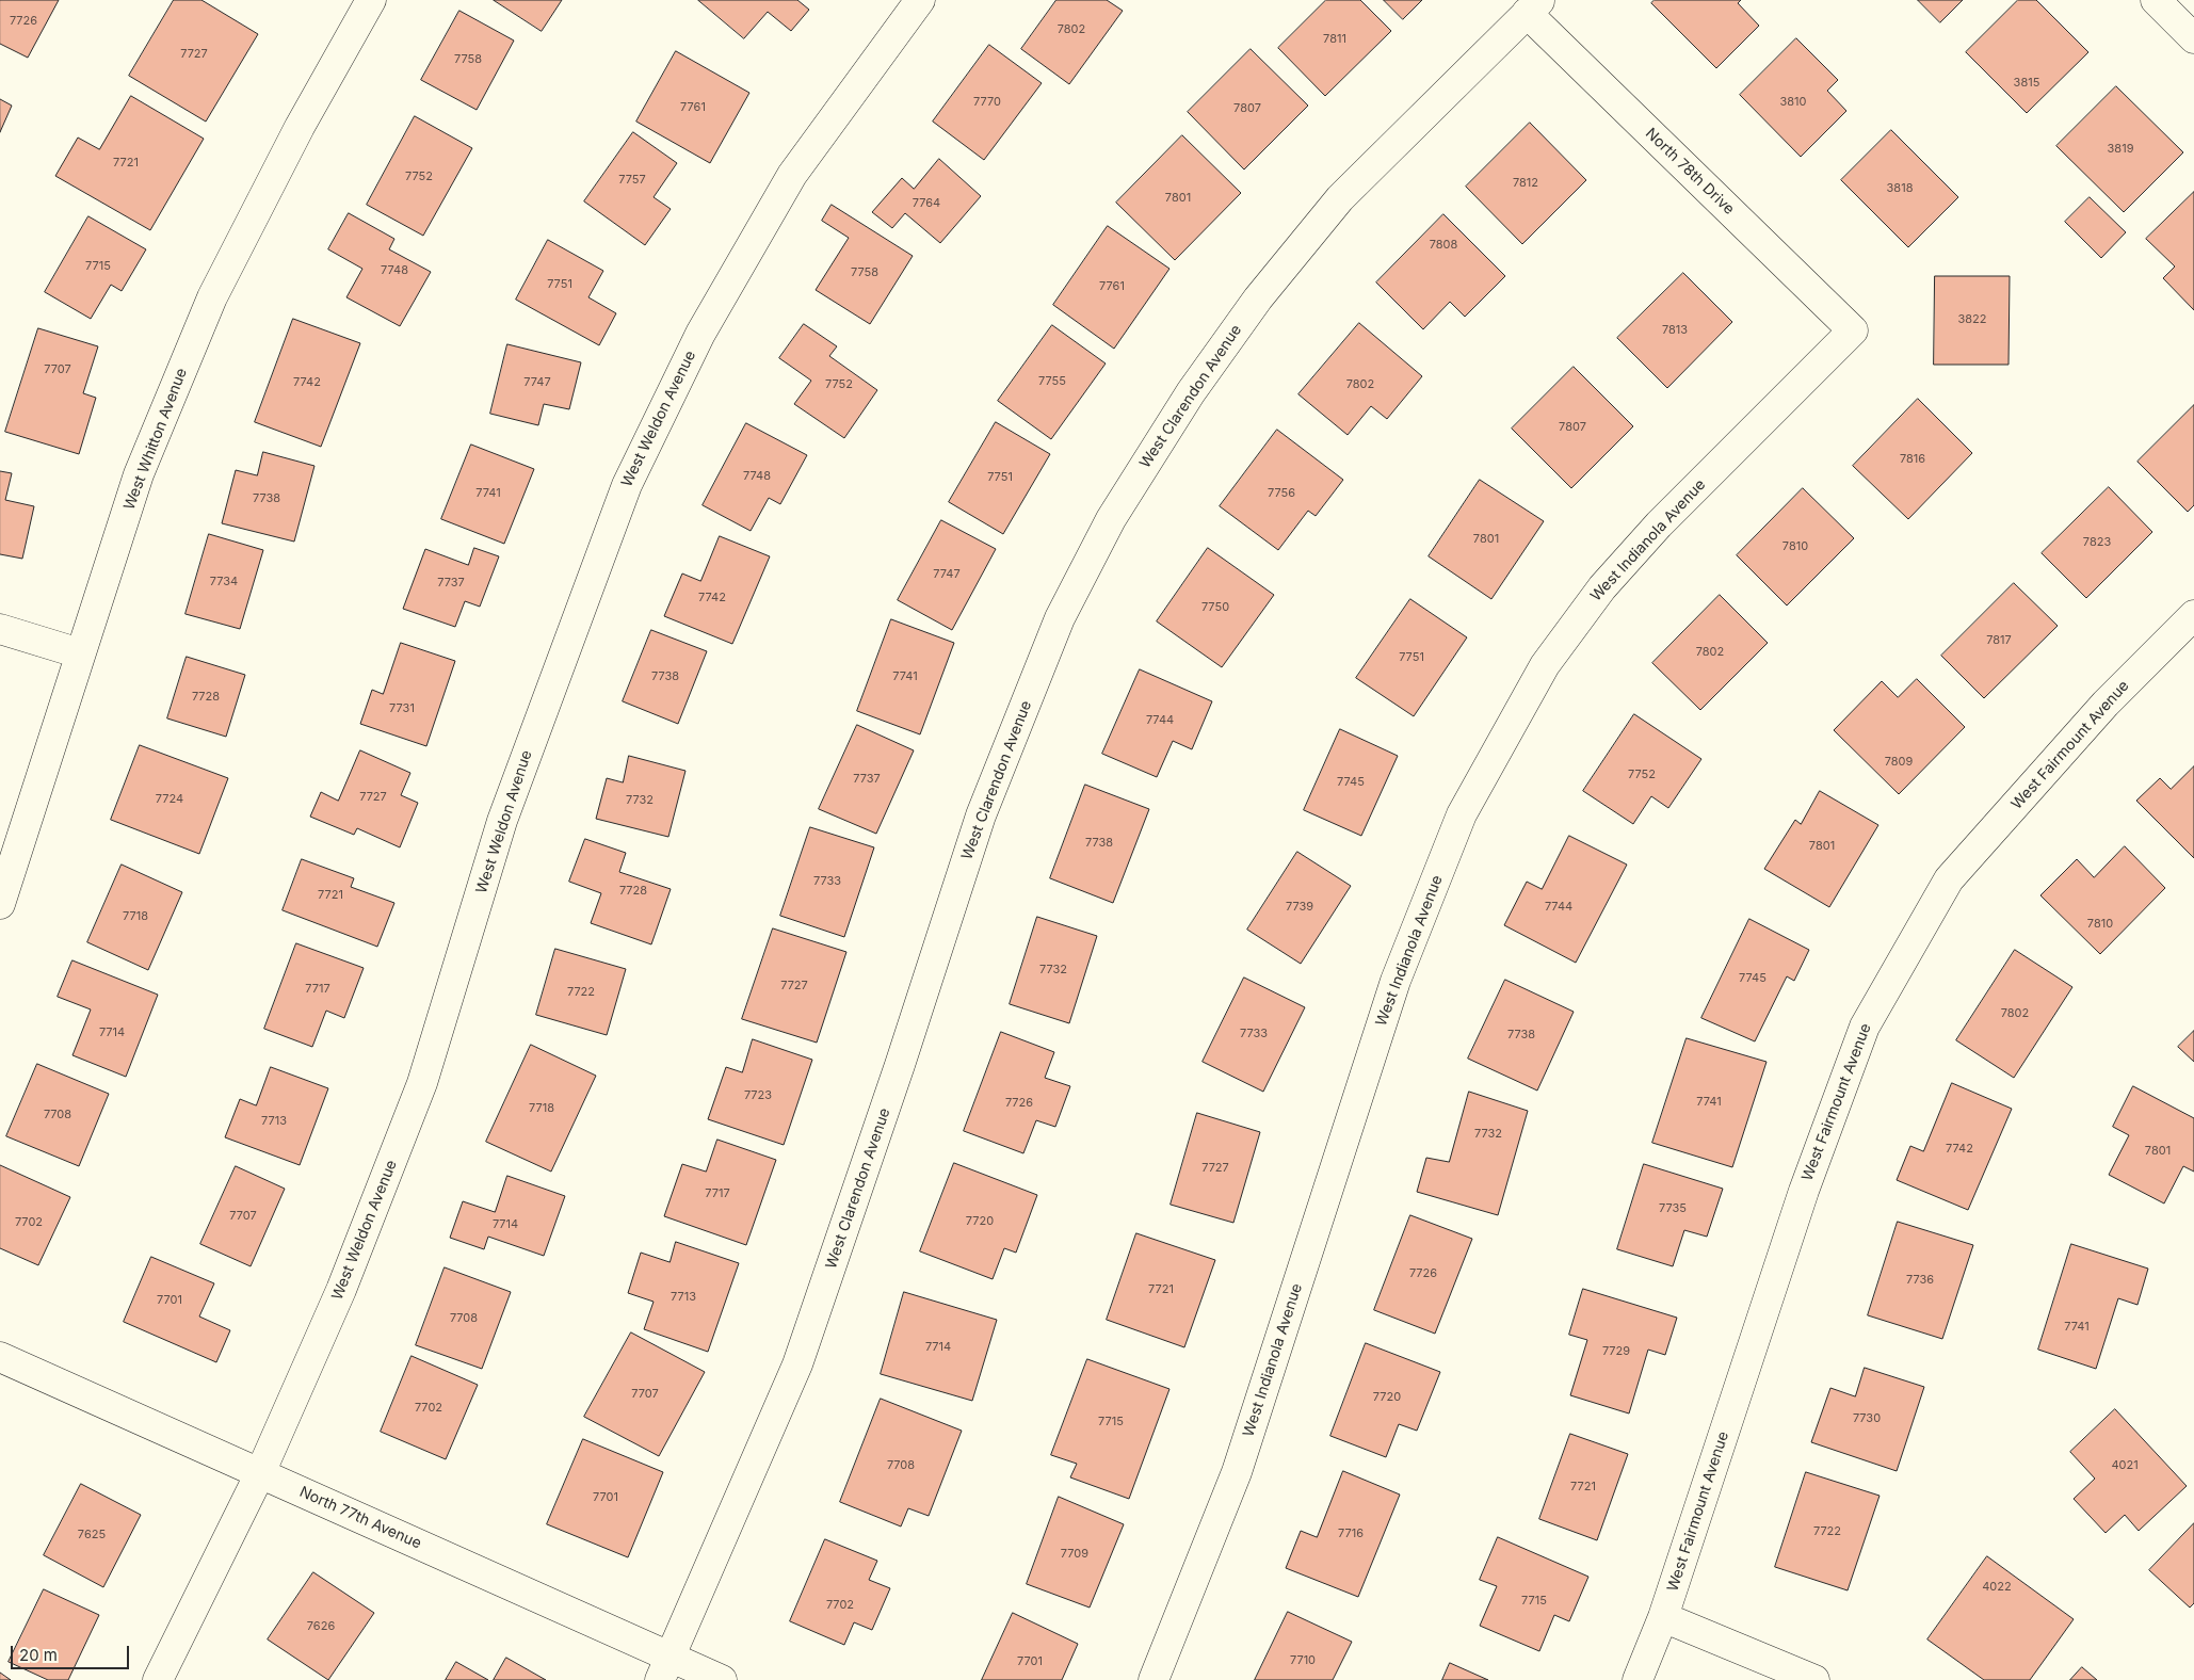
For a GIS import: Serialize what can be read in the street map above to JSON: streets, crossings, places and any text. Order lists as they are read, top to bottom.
{
  "streets": {
    "street": [
      "North 78th Drive",
      "West Clarendon Avenue",
      "West Weldon Avenue",
      "West Whitton Avenue",
      "West Indianola Avenue",
      "West Fairmount Avenue",
      "North 77th Avenue"
    ]
  },
  "crossings": [
    ["North 78th Drive", "West Clarendon Avenue"],
    ["North 78th Drive", "West Indianola Avenue"],
    ["West Clarendon Avenue", "North 77th Avenue"],
    ["West Weldon Avenue", "North 77th Avenue"]
  ],
  "house_numbers": [
    "7726",
    "7802",
    "7811",
    "7727",
    "7758",
    "3815",
    "7770",
    "3810",
    "7761",
    "7807",
    "3819",
    "7721",
    "7752",
    "7757",
    "7812",
    "3818",
    "7801",
    "7764",
    "7808",
    "7715",
    "7748",
    "7758",
    "7751",
    "7761",
    "3822",
    "7813",
    "7707",
    "7755",
    "7742",
    "7747",
    "7752",
    "7802",
    "7807",
    "7816",
    "7748",
    "7751",
    "7741",
    "7756",
    "7738",
    "7801",
    "7823",
    "7810",
    "7747",
    "7734",
    "7737",
    "7742",
    "7750",
    "7817",
    "7802",
    "7751",
    "7738",
    "7741",
    "7728",
    "7731",
    "7744",
    "7809",
    "7752",
    "7737",
    "7745",
    "7727",
    "7724",
    "7732",
    "7738",
    "7801",
    "7733",
    "7728",
    "7721",
    "7739",
    "7744",
    "7718",
    "7810",
    "7732",
    "7745",
    "7727",
    "7717",
    "7722",
    "7802",
    "7714",
    "7733",
    "7738",
    "7723",
    "7741",
    "7726",
    "7718",
    "7708",
    "7713",
    "7732",
    "7742",
    "7801",
    "7727",
    "7717",
    "7735",
    "7707",
    "7720",
    "7702",
    "7714",
    "7726",
    "7736",
    "7721",
    "7713",
    "7701",
    "7708",
    "7741",
    "7714",
    "7729",
    "7707",
    "7720",
    "7702",
    "7730",
    "7715",
    "7708",
    "4021",
    "7721",
    "7701",
    "7722",
    "7716",
    "7625",
    "7709",
    "4022",
    "7715",
    "7702",
    "7626",
    "7710",
    "7701"
  ],
  "scale_bar": "20 m"
}
